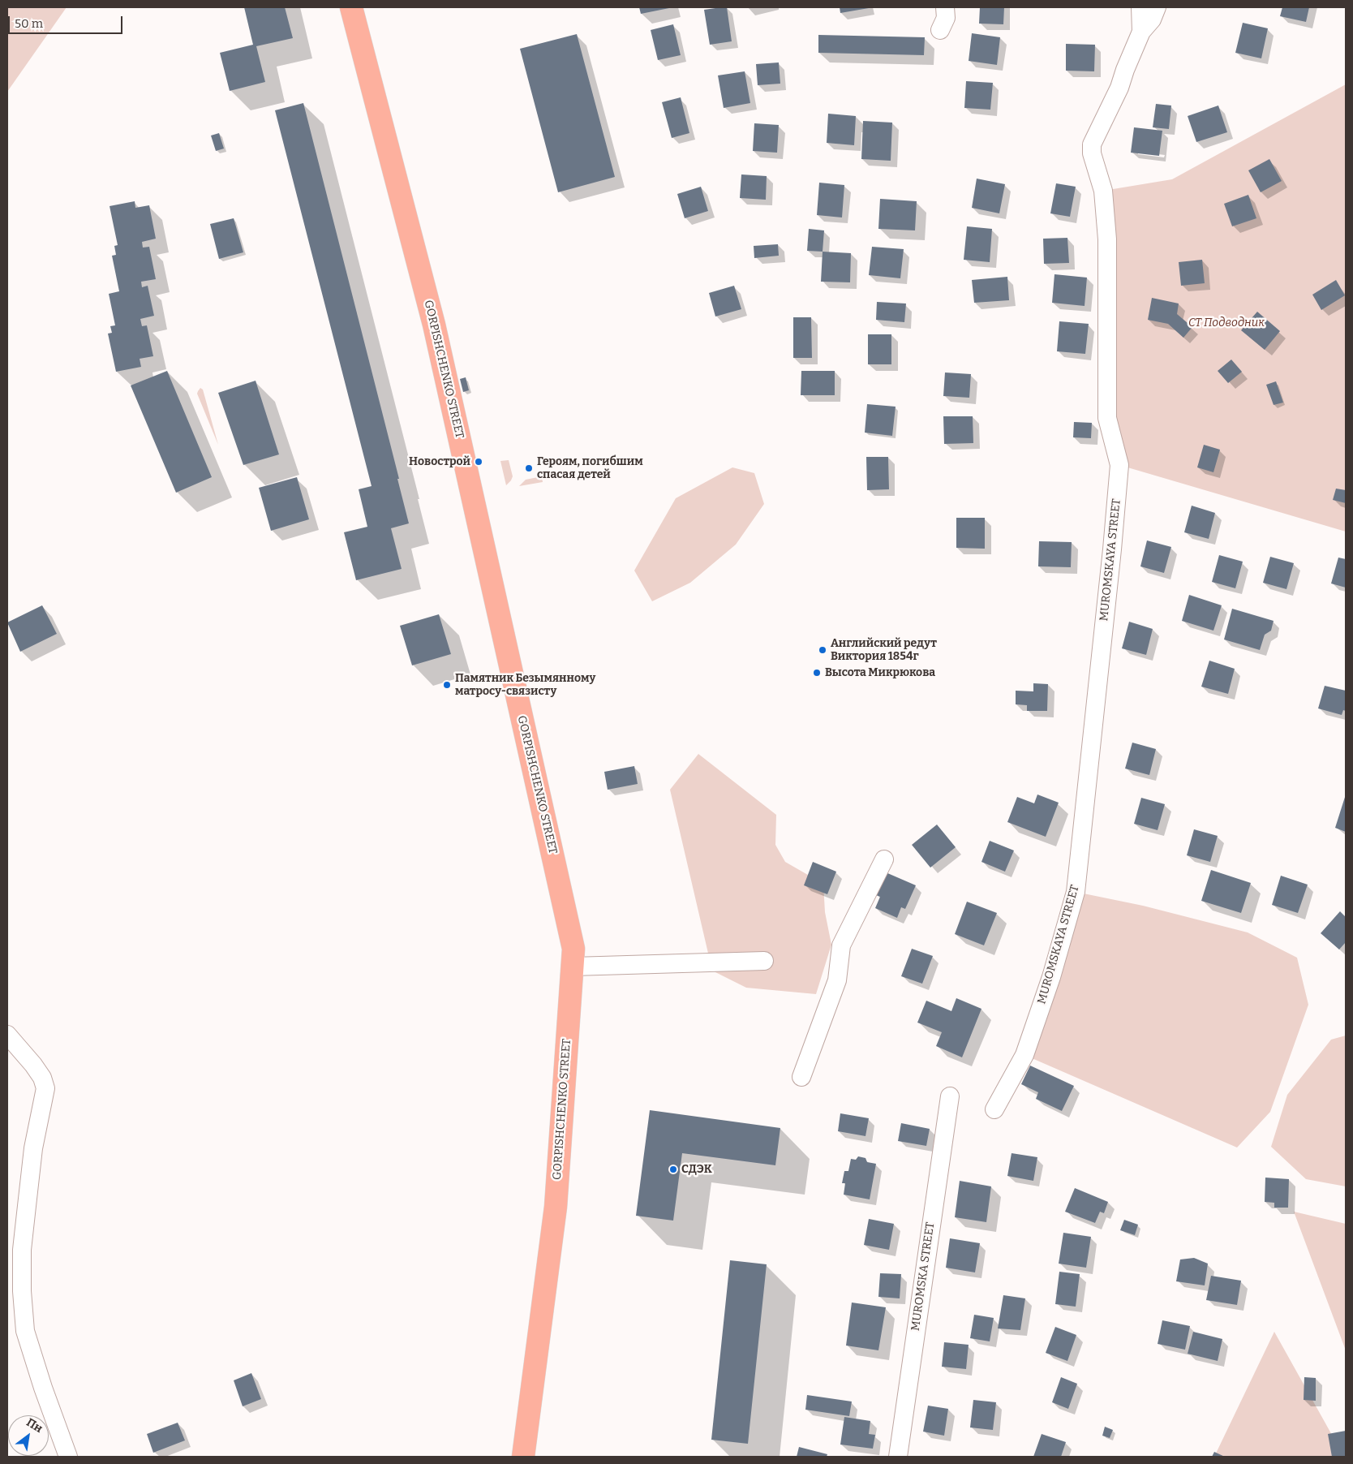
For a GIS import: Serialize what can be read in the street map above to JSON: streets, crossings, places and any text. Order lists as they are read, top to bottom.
{
  "streets": {
    "main road": ["GORPISHCHENKO STREET"],
    "street": ["MUROMSKAYA STREET", "MUROMSKA STREET"]
  },
  "parks": ["СТ Подводник"],
  "places": [
    "Новострой",
    "Героям, погибшим спасая детей",
    "Английский редут Виктория 1854г",
    "Высота Микрюкова",
    "Памятник Безымянному матросу-связисту",
    "СДЭК"
  ],
  "scale_bar": "50 m",
  "north": "top right"
}
